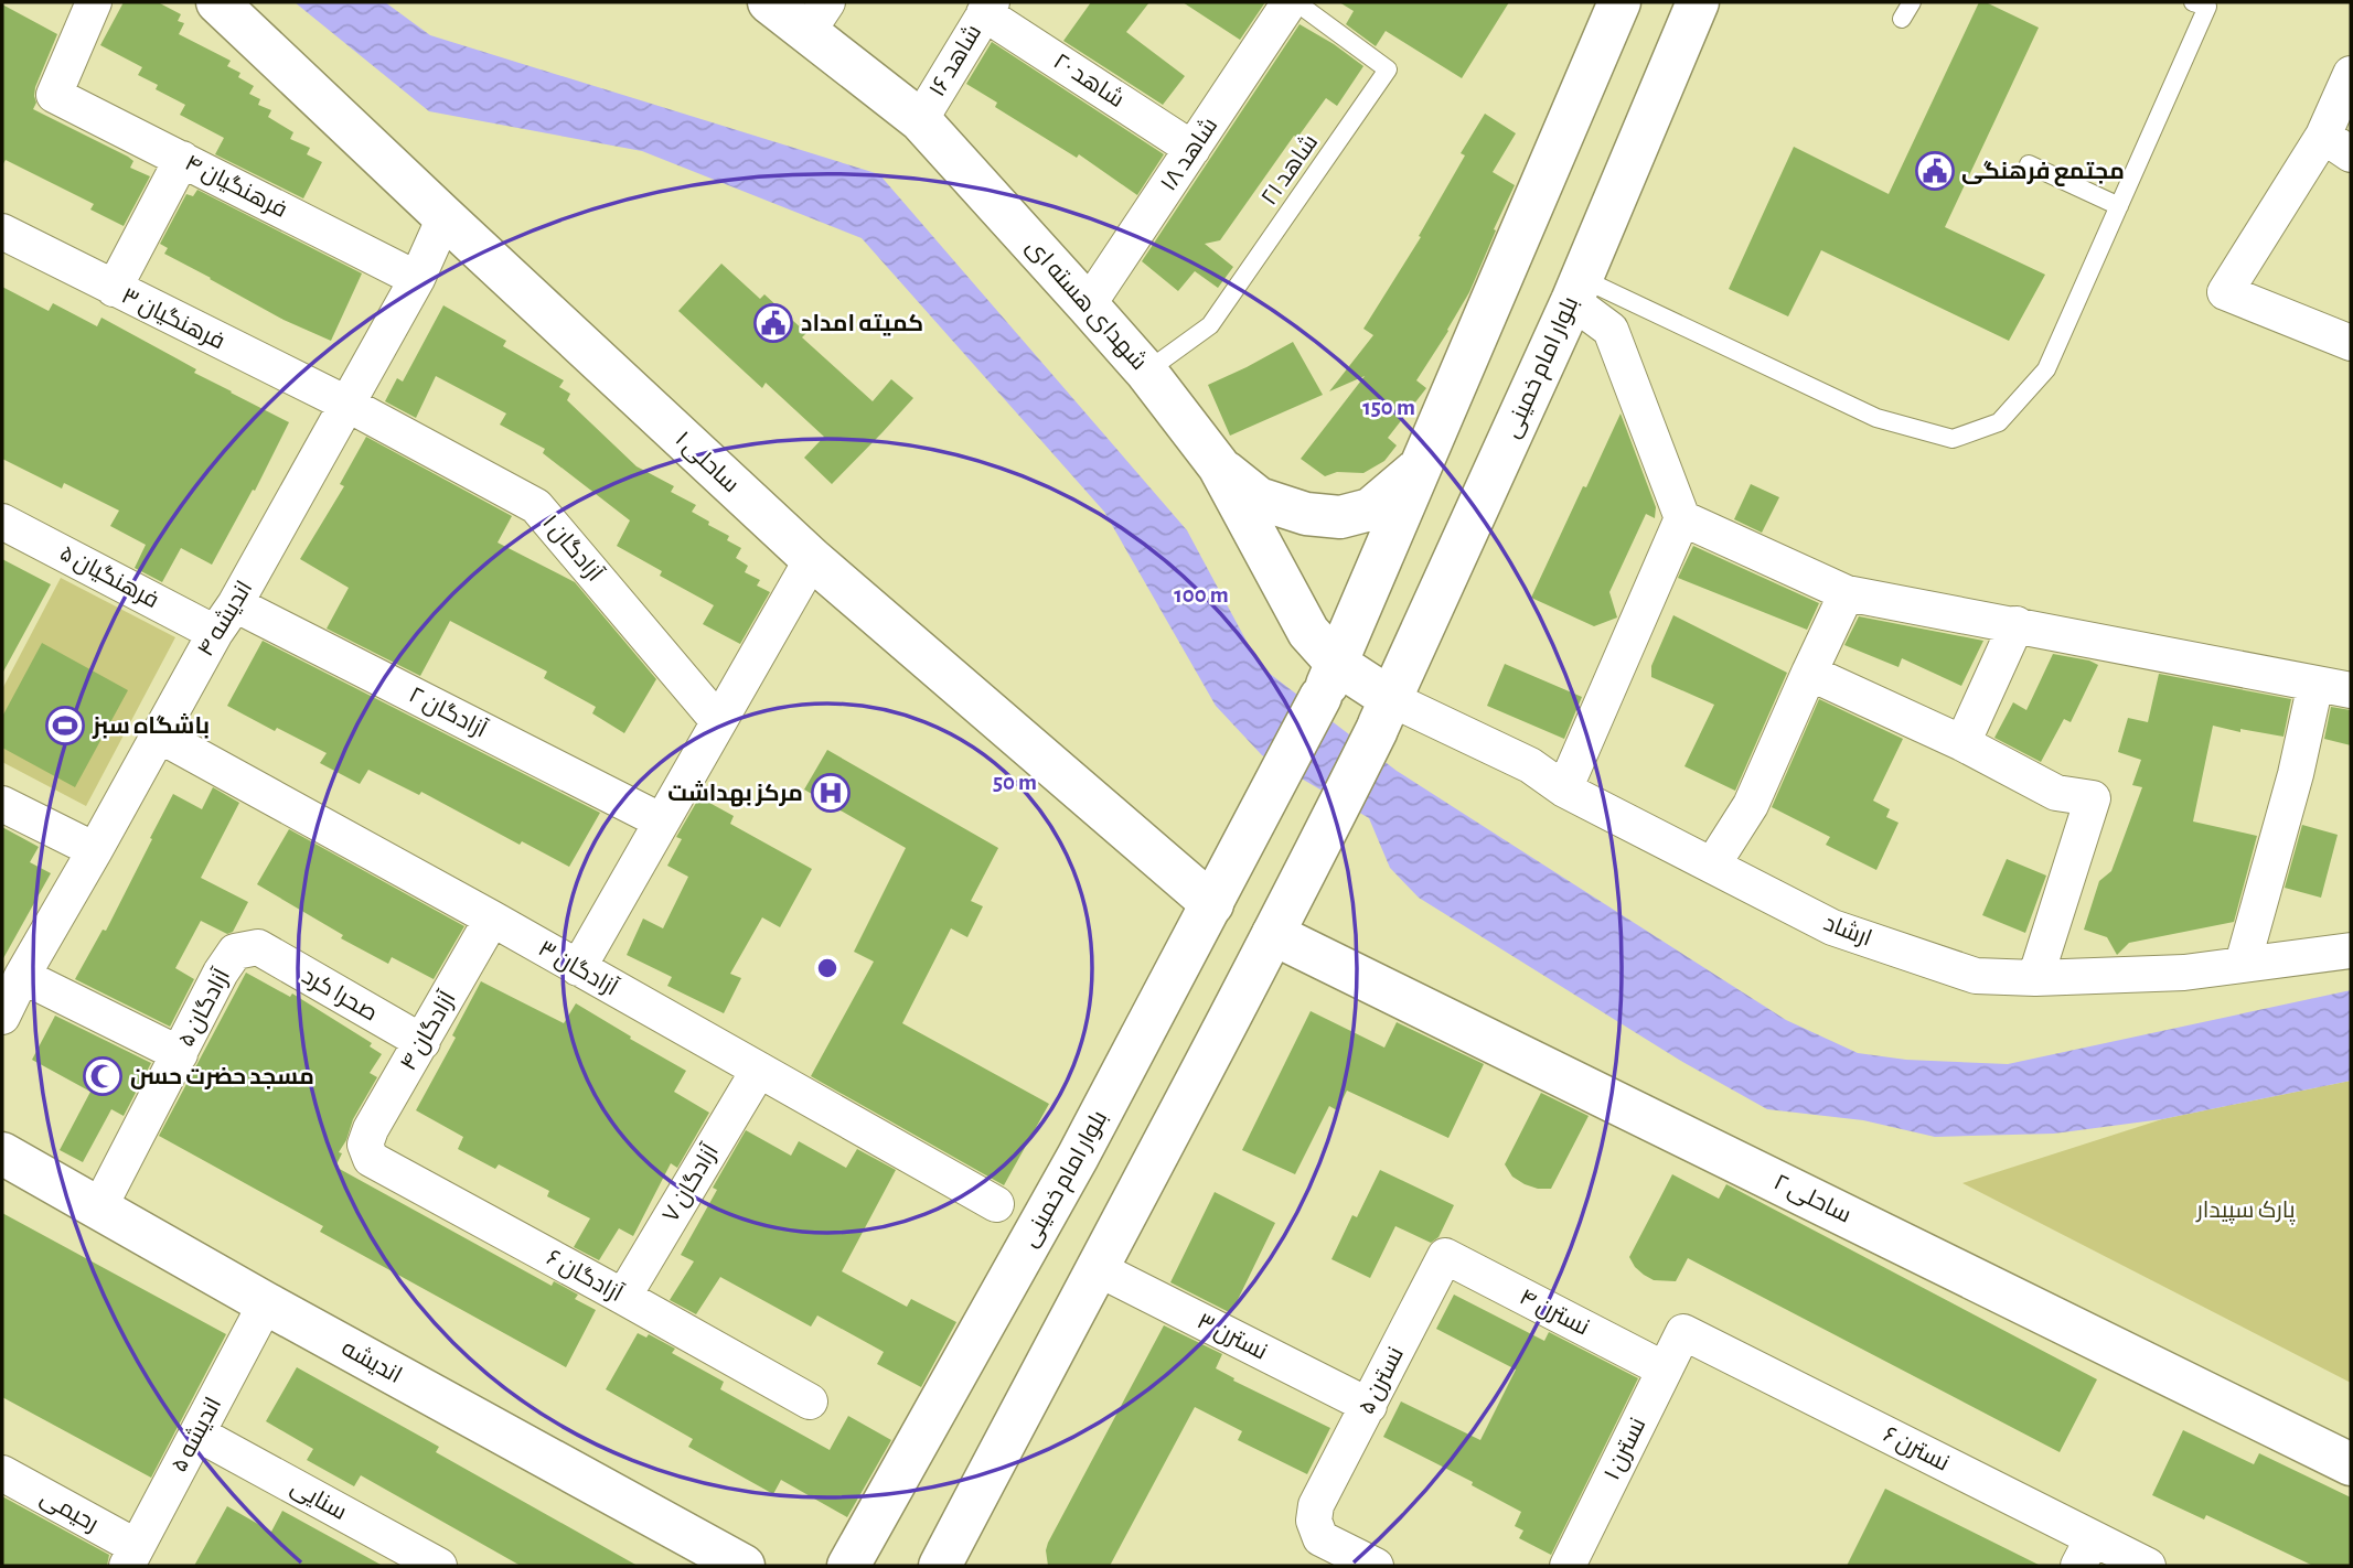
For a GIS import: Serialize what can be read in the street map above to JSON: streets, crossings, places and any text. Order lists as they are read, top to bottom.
{
  "streets": {
    "street": [
      "شاهد ۱۶",
      "شاهد ۲۰",
      "شاهد ۱۸",
      "فرهنگیان ۴",
      "شهدای هسته ای",
      "فرهنگیان ۳",
      "بلوار امام خمینی",
      "ساحلی ۱",
      "آزادگان ۱",
      "فرهنگیان ۵",
      "اندیشه ۴",
      "آزادگان ۲",
      "ارشاد",
      "آزادگان ۳",
      "صحرا کرد",
      "آزادگان ۵",
      "آزادگان ۴",
      "آزادگان ۷",
      "ساحلی ۲",
      "آزادگان ۶",
      "نسترن ۴",
      "نسترن ۳",
      "اندیشه",
      "نسترن ۵",
      "اندیشه ۵",
      "نسترن ۱",
      "نسترن ۶",
      "سنایی",
      "رحیمی"
    ],
    "lane": ["شاهد ۲۱"]
  },
  "crossings": [
    ["شاهد ۱۶", "شاهد ۲۰"],
    ["شاهد ۱۶", "شهدای هسته ای"],
    ["شاهد ۲۰", "شاهد ۱۸"],
    ["شاهد ۱۸", "شهدای هسته ای"],
    ["شاهد ۲۱", "شهدای هسته ای"],
    ["فرهنگیان ۴", "اندیشه ۴"],
    ["شهدای هسته ای", "بلوار امام خمینی"],
    ["شهدای هسته ای", "ارشاد"],
    ["فرهنگیان ۳", "آزادگان ۱"],
    ["فرهنگیان ۳", "اندیشه ۴"],
    ["بلوار امام خمینی", "ساحلی ۱"],
    ["بلوار امام خمینی", "ارشاد"],
    ["بلوار امام خمینی", "ساحلی ۲"],
    ["ساحلی ۱", "اندیشه ۴"],
    ["آزادگان ۱", "اندیشه ۴"],
    ["فرهنگیان ۵", "اندیشه ۴"],
    ["اندیشه ۴", "آزادگان ۲"],
    ["اندیشه ۴", "آزادگان ۳"],
    ["آزادگان ۳", "آزادگان ۴"],
    ["آزادگان ۳", "آزادگان ۷"],
    ["صحرا کرد", "آزادگان ۵"],
    ["صحرا کرد", "آزادگان ۴"],
    ["آزادگان ۵", "اندیشه"],
    ["آزادگان ۴", "آزادگان ۶"],
    ["آزادگان ۷", "آزادگان ۶"],
    ["نسترن ۴", "نسترن ۵"],
    ["نسترن ۴", "نسترن ۱"],
    ["نسترن ۳", "نسترن ۵"],
    ["اندیشه", "اندیشه ۵"],
    ["اندیشه ۵", "سنایی"],
    ["اندیشه ۵", "رحیمی"],
    ["نسترن ۱", "نسترن ۶"]
  ],
  "parks": ["پارک سپیدار"],
  "places": {
    "public building": ["مجتمع فرهنگی", "کمیته امداد"],
    "sports": ["باشگاه سبز"],
    "hospital": ["مرکز بهداشت"],
    "mosque": ["مسجد حضرت حسن"]
  },
  "rings": ["150 m", "100 m", "50 m"]
}
